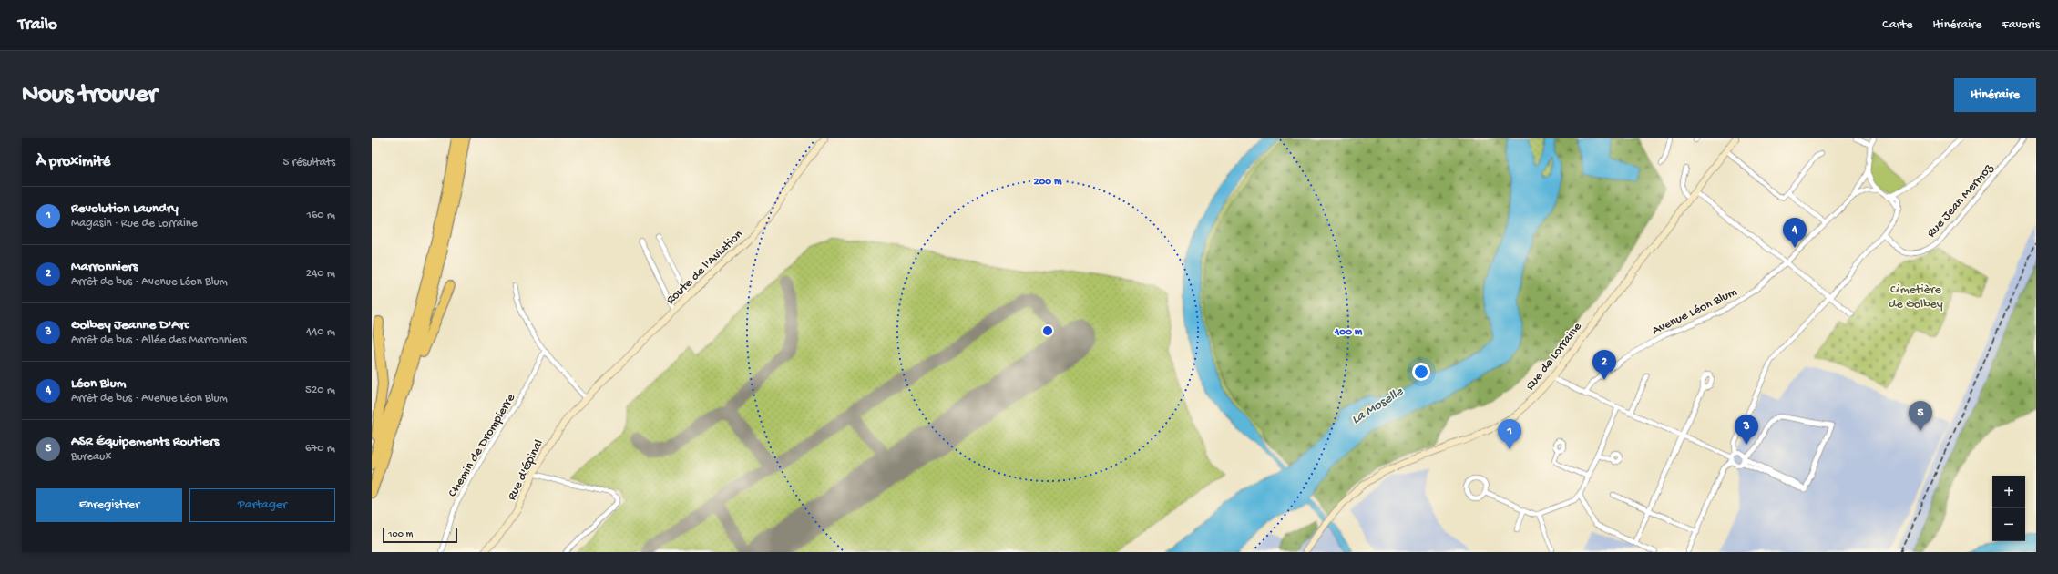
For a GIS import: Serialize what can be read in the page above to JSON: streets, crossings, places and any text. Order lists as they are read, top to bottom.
{
  "streets": {
    "main road": ["Route de l'Aviation", "Rue de Lorraine", "Rue d'Épinal"],
    "street": ["Rue Jean Mermoz", "Avenue Léon Blum", "Chemin de Drompierre"]
  },
  "crossings": [
    ["Route de l'Aviation", "Rue d'Épinal"]
  ],
  "water": ["La Moselle"],
  "parks": ["Cimetière de Golbey"],
  "scale_bar": "100 m",
  "page": {
    "header": "Trailo",
    "nav": ["Carte", "Itinéraire", "Favoris"],
    "buttons": [
      "Itinéraire",
      ["Enregistrer", "Partager"]
    ],
    "title": "Nous trouver",
    "heading": ["À proximité", "5 résultats"],
    "list": [
      {
        "mark": "1",
        "name": "Revolution Laundry",
        "note": "Magasin · Rue de Lorraine",
        "value": "160 m"
      },
      {
        "mark": "2",
        "name": "Marronniers",
        "note": "Arrêt de bus · Avenue Léon Blum",
        "value": "240 m"
      },
      {
        "mark": "3",
        "name": "Golbey Jeanne D'Arc",
        "note": "Arrêt de bus · Allée des Marronniers",
        "value": "440 m"
      },
      {
        "mark": "4",
        "name": "Léon Blum",
        "note": "Arrêt de bus · Avenue Léon Blum",
        "value": "520 m"
      },
      {
        "mark": "5",
        "name": "ASR Équipements Routiers",
        "note": "Bureaux",
        "value": "670 m"
      }
    ],
    "pins": [
      "4",
      "2",
      "5",
      "3",
      "1"
    ],
    "map_buttons": ["+", "−"],
    "scale": "100 m"
  },
  "rings": ["200 m", "400 m"]
}
